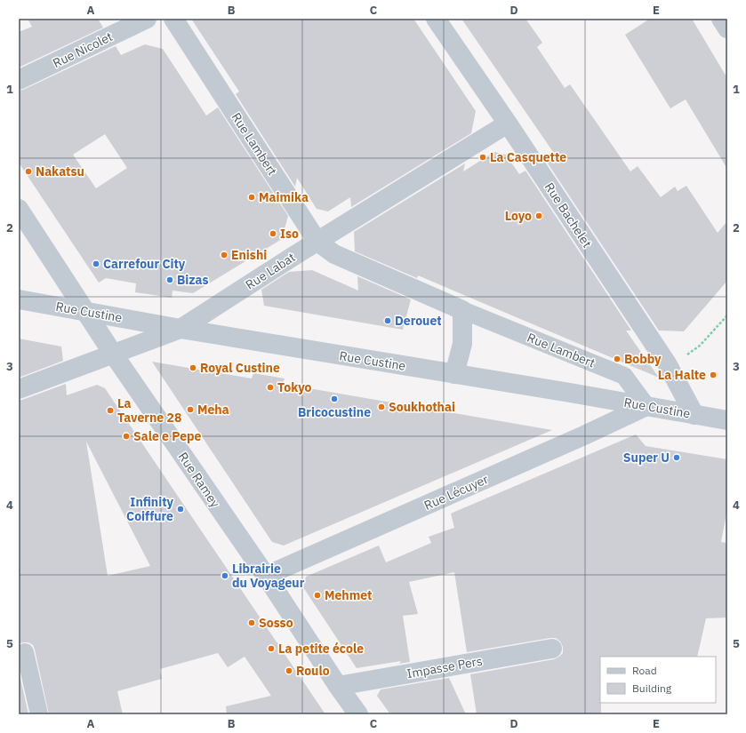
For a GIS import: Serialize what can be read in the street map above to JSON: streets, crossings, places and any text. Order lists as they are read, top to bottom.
{
  "streets": {
    "street": [
      "Rue Nicolet",
      "Rue Lambert",
      "Rue Bachelet",
      "Rue Labat",
      "Rue Custine",
      "Rue Ramey",
      "Rue Lécuyer",
      "Impasse Pers"
    ]
  },
  "crossings": [
    ["Rue Lambert", "Rue Labat"],
    ["Rue Lambert", "Rue Custine"],
    ["Rue Lambert", "Rue Lécuyer"],
    ["Rue Bachelet", "Rue Labat"],
    ["Rue Bachelet", "Rue Custine"],
    ["Rue Labat", "Rue Custine"],
    ["Rue Labat", "Rue Ramey"],
    ["Rue Custine", "Rue Ramey"],
    ["Rue Custine", "Rue Lécuyer"],
    ["Rue Ramey", "Rue Lécuyer"],
    ["Rue Ramey", "Impasse Pers"]
  ],
  "places": [
    "La Casquette",
    "Nakatsu",
    "Maimika",
    "Loyo",
    "Iso",
    "Enishi",
    "Carrefour City",
    "Bizas",
    "Derouet",
    "Bobby",
    "Royal Custine",
    "La Halte",
    "Tokyo",
    "Bricocustine",
    "Soukhothai",
    "Meha",
    "La Taverne 28",
    "Sale e Pepe",
    "Super U",
    "Infinity Coiffure",
    "Librairie du Voyageur",
    "Mehmet",
    "Sosso",
    "La petite école",
    "Roulo"
  ],
  "legend": ["Road", "Building"],
  "grid": {
    "columns": [
      "A",
      "B",
      "C",
      "D",
      "E"
    ],
    "rows": [
      "1",
      "2",
      "3",
      "4",
      "5"
    ]
  }
}
